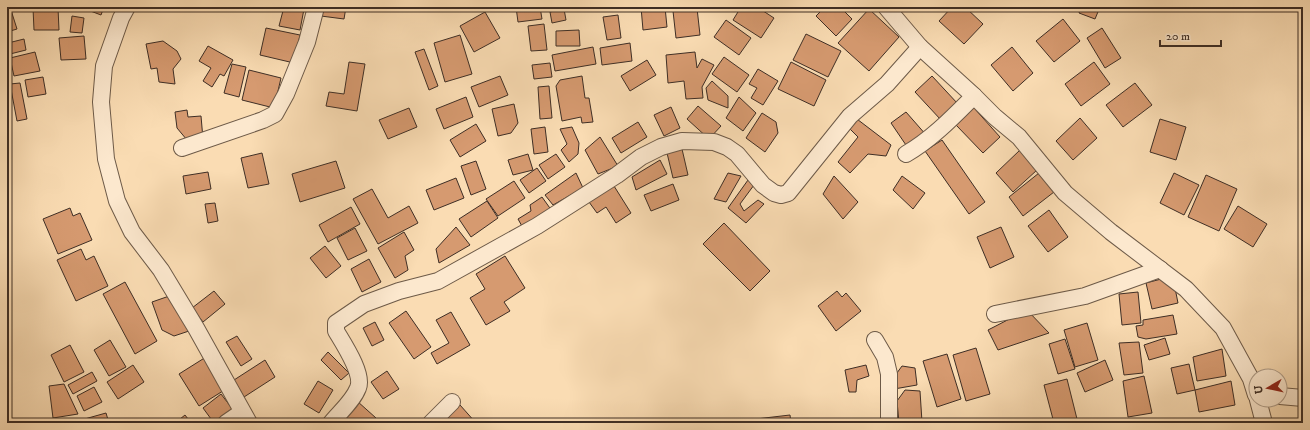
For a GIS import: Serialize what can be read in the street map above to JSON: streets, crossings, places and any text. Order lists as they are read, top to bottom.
{
  "scale_bar": "20 m",
  "north": "left"
}
